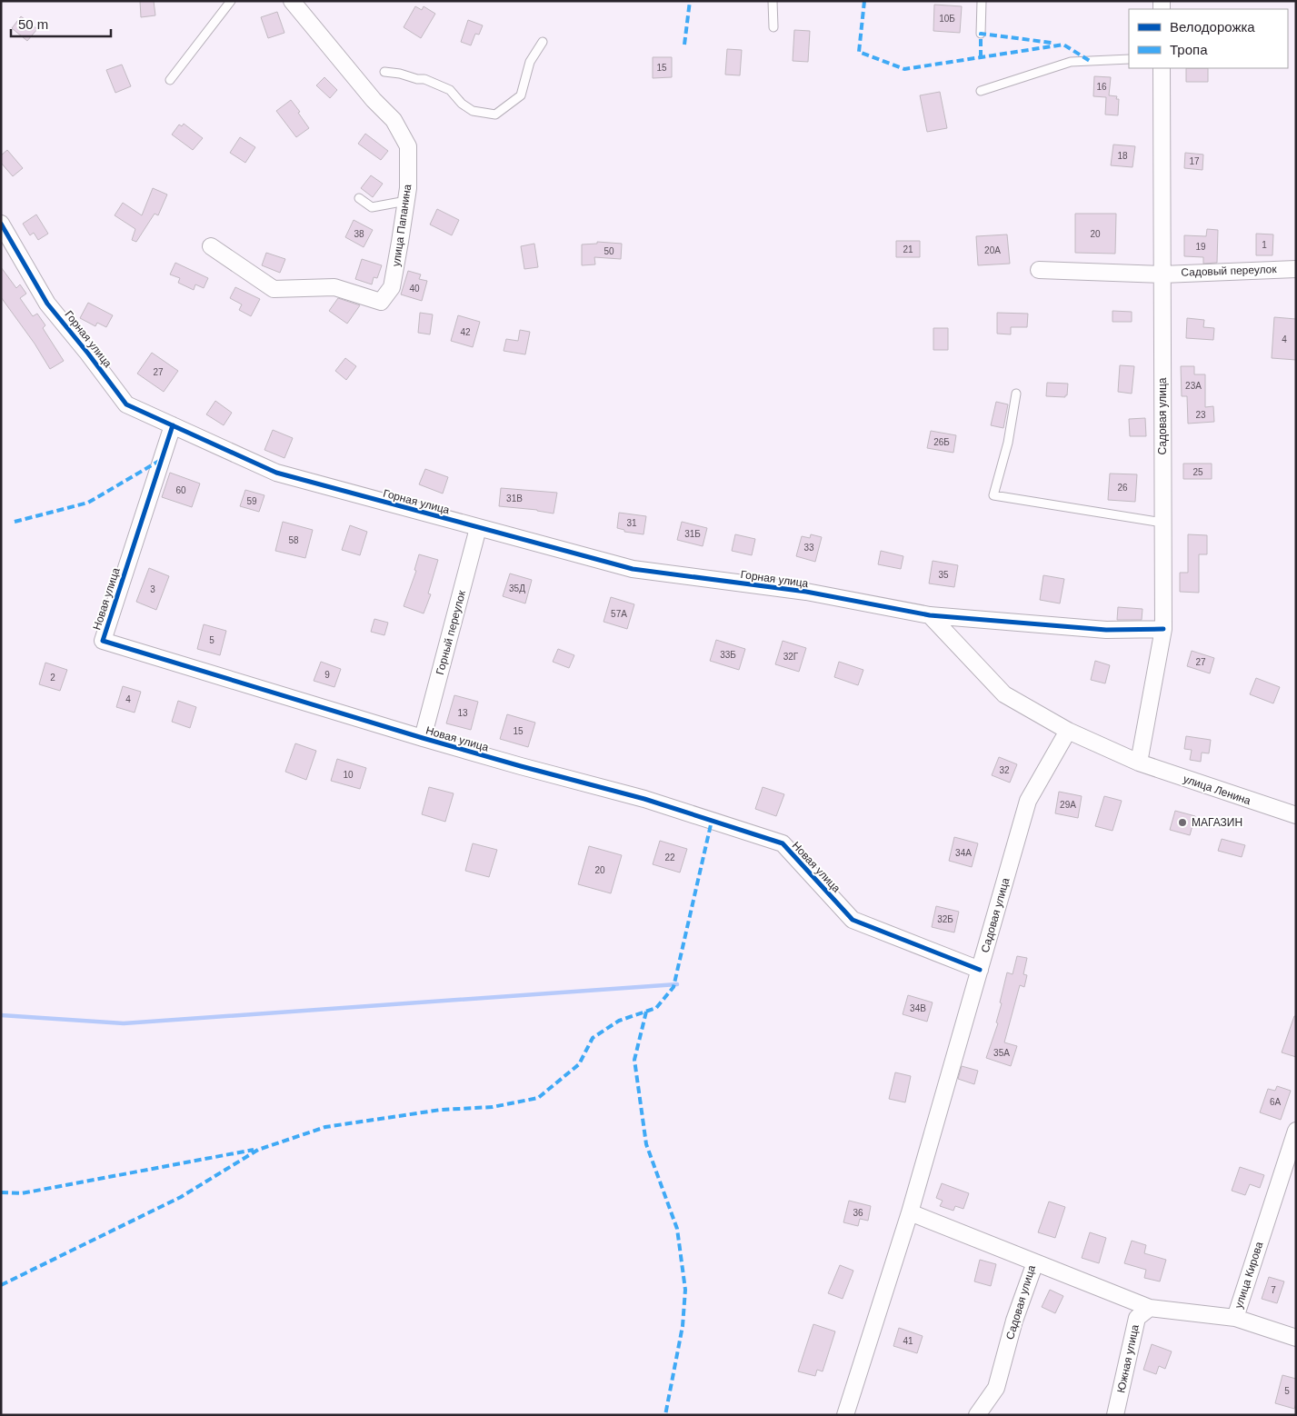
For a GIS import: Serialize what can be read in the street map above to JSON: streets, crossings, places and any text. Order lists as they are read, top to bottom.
{
  "streets": {
    "street": [
      "улица Папанина",
      "Садовый переулок",
      "Горная улица",
      "Садовая улица",
      "Новая улица",
      "Горный переулок",
      "улица Ленина",
      "улица Кирова",
      "Южная улица"
    ]
  },
  "crossings": [
    ["Садовый переулок", "Садовая улица"],
    ["Горная улица", "Садовая улица"],
    ["Горная улица", "Новая улица"],
    ["Горная улица", "Горный переулок"],
    ["Горная улица", "улица Ленина"],
    ["Садовая улица", "Новая улица"],
    ["Садовая улица", "улица Ленина"],
    ["Садовая улица", "улица Кирова"],
    ["Новая улица", "Горный переулок"],
    ["улица Кирова", "Южная улица"]
  ],
  "places": ["МАГАЗИН"],
  "house_numbers": [
    "10Б",
    "15",
    "16",
    "18",
    "17",
    "38",
    "20",
    "1",
    "19",
    "21",
    "20А",
    "50",
    "40",
    "42",
    "4",
    "27",
    "23А",
    "23",
    "26Б",
    "25",
    "26",
    "60",
    "31В",
    "59",
    "31",
    "31Б",
    "58",
    "33",
    "35",
    "35Д",
    "3",
    "57А",
    "5",
    "33Б",
    "32Г",
    "27",
    "9",
    "2",
    "4",
    "13",
    "15",
    "32",
    "10",
    "29А",
    "34А",
    "22",
    "20",
    "32Б",
    "34В",
    "35А",
    "6А",
    "36",
    "7",
    "41",
    "5"
  ],
  "legend": ["Велодорожка", "Тропа"],
  "scale_bar": "50 m"
}
